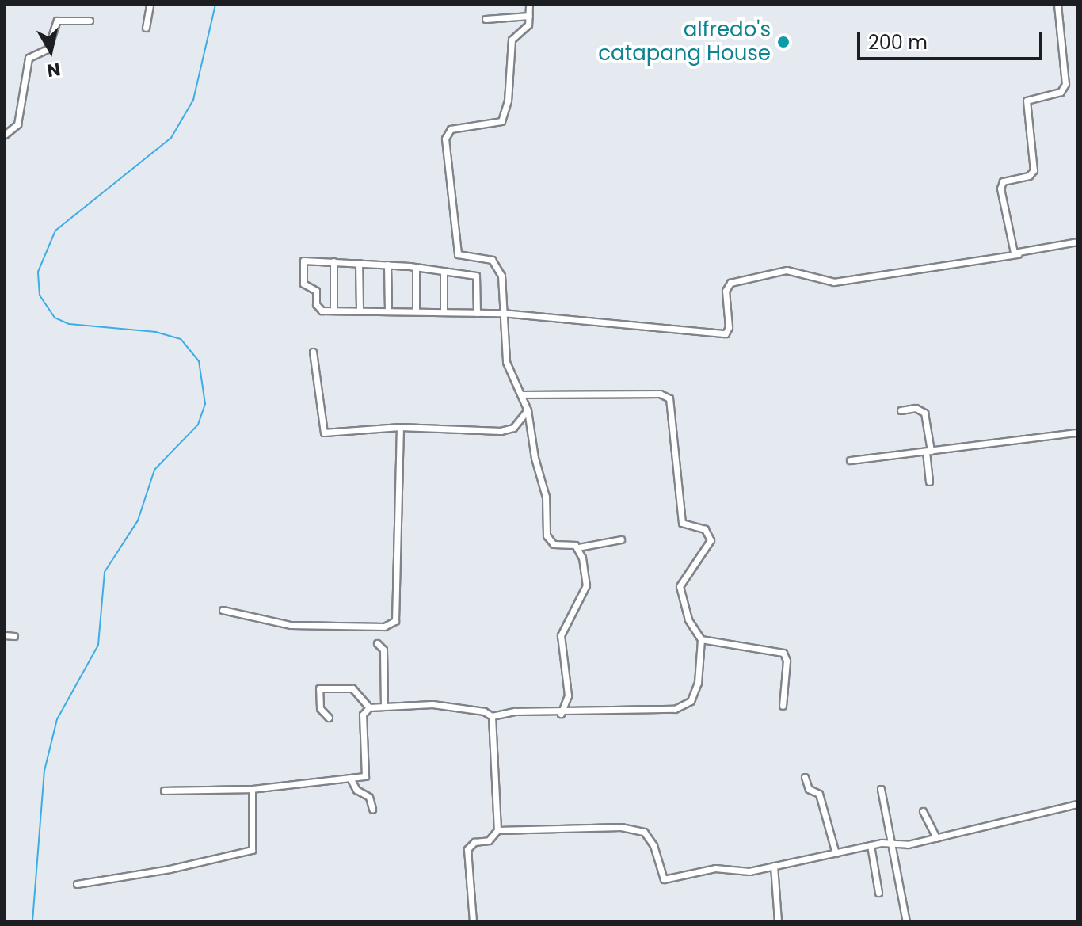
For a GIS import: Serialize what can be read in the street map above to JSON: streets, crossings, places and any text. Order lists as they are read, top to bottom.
{
  "places": ["alfredo's catapang House"],
  "scale_bar": "200 m",
  "north": "bottom"
}
